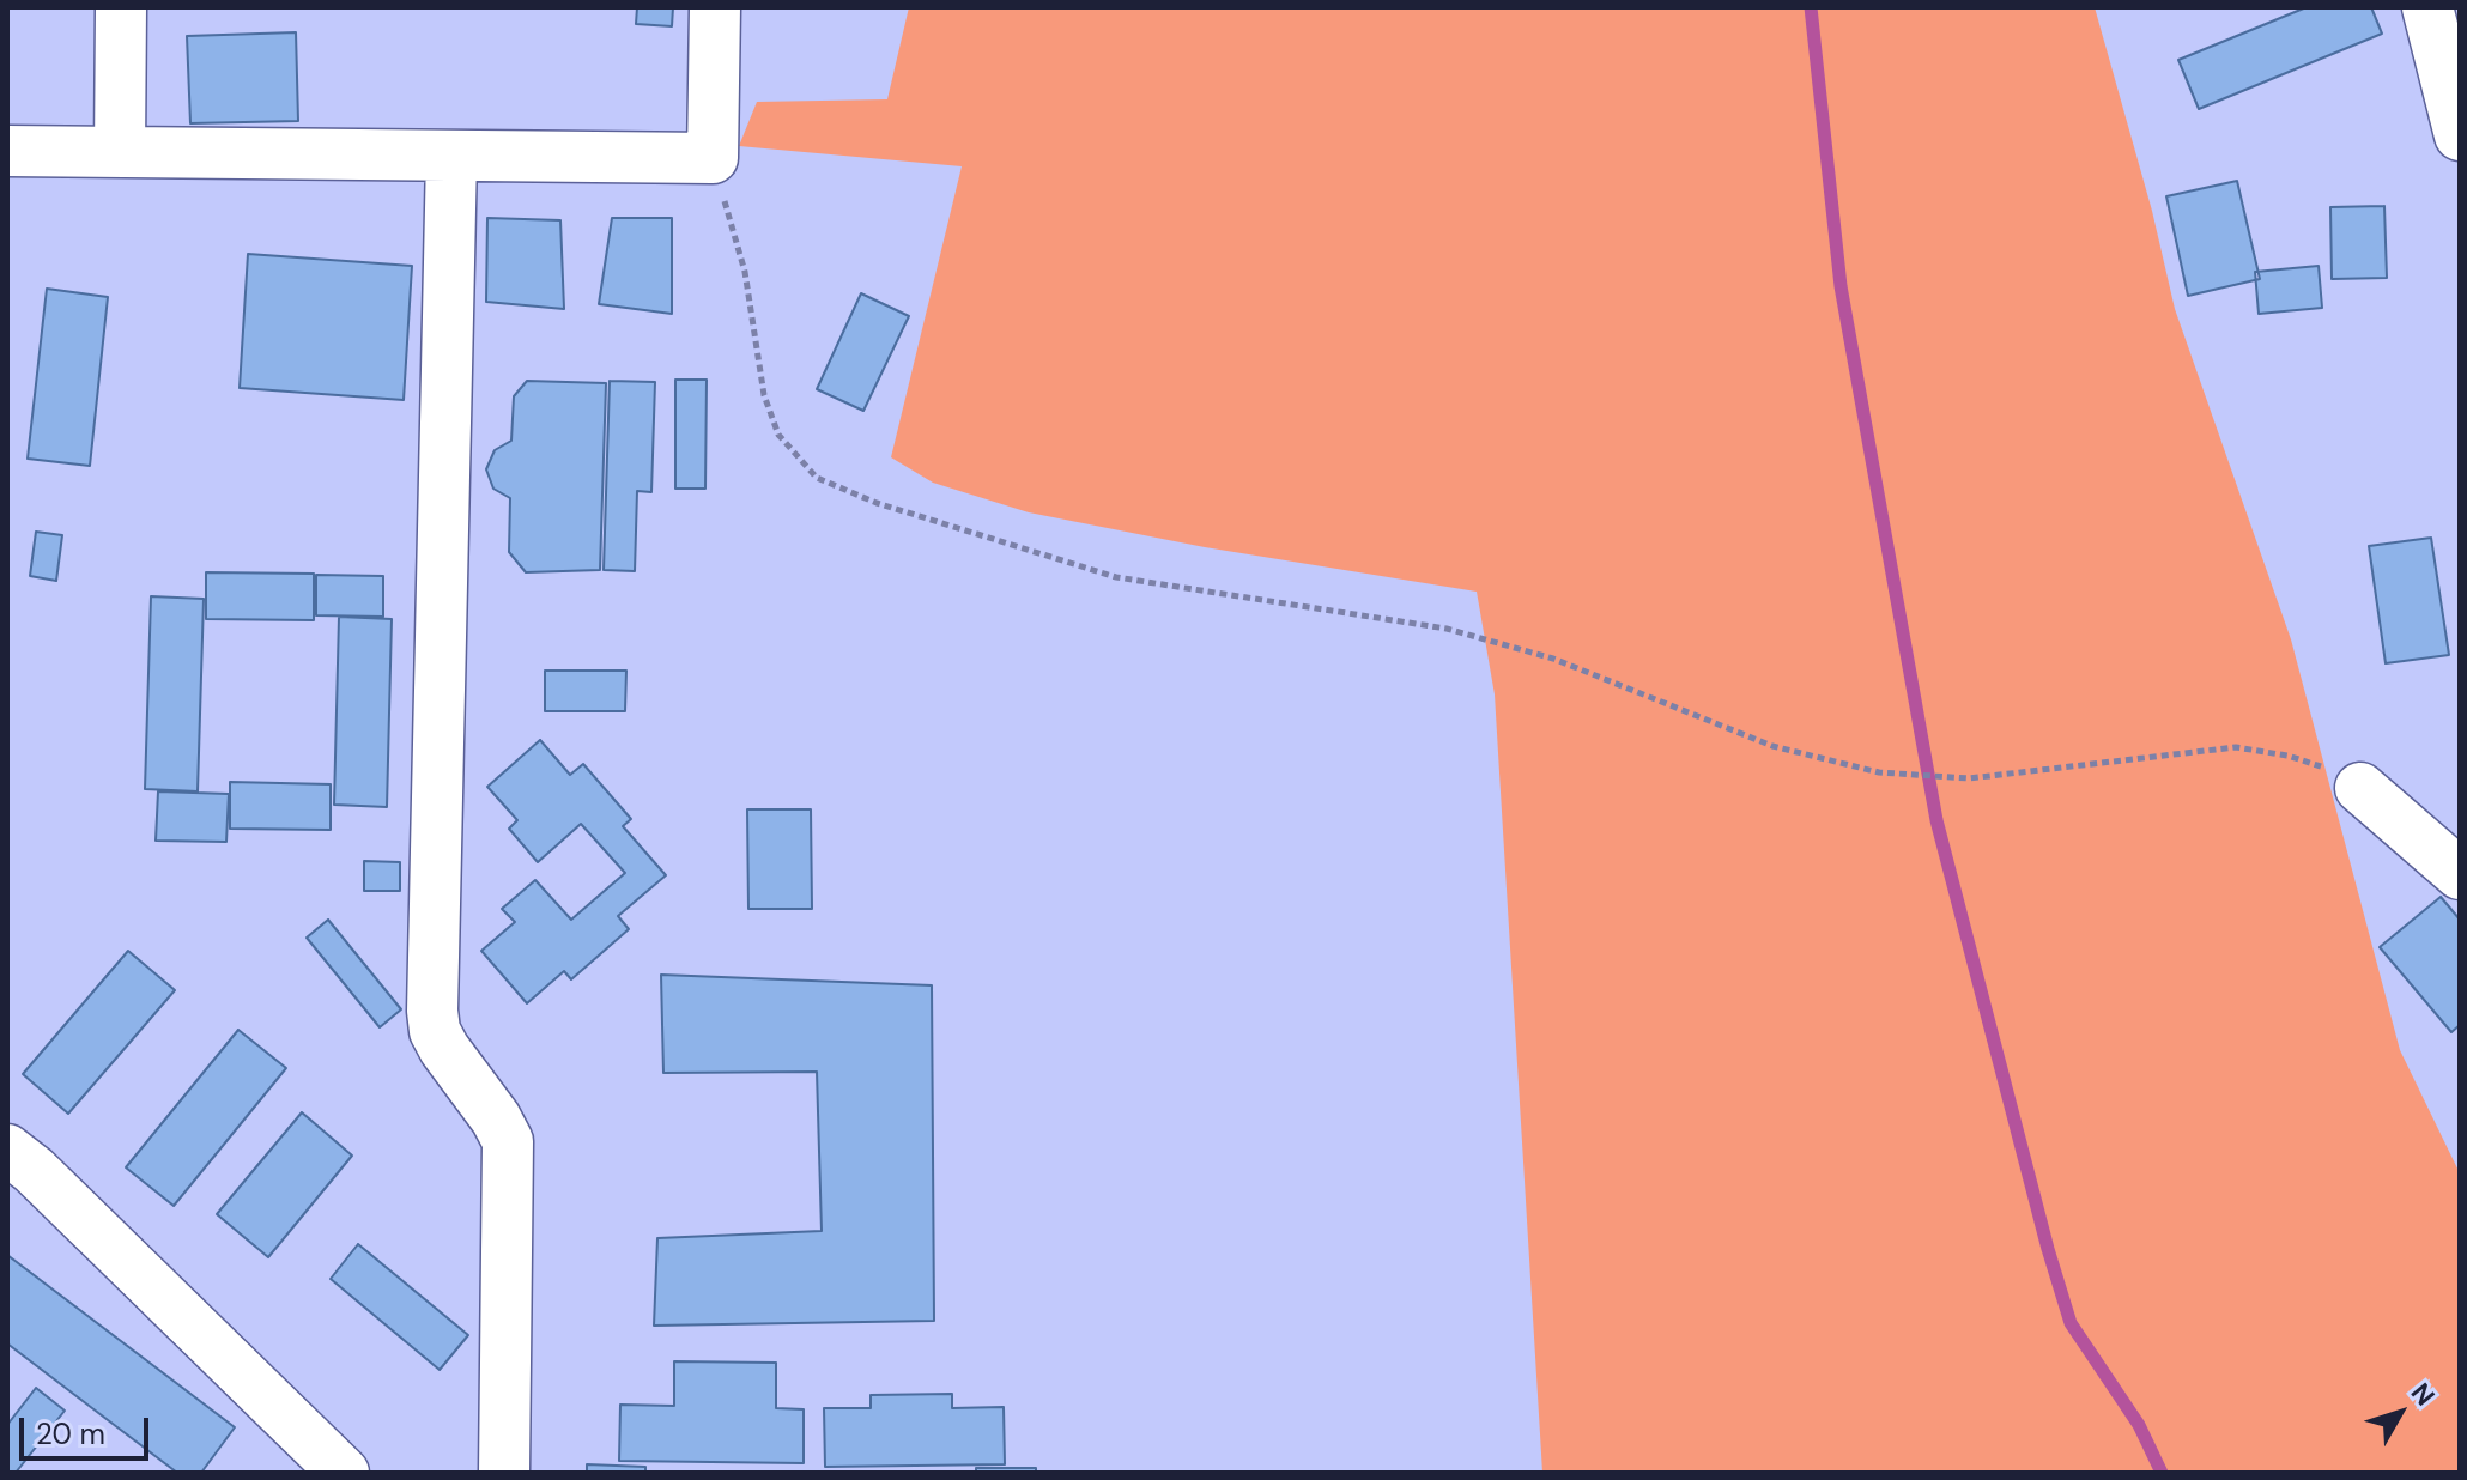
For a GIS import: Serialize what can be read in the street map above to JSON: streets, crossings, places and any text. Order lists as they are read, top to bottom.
{
  "scale_bar": "20 m",
  "north": "top right"
}
